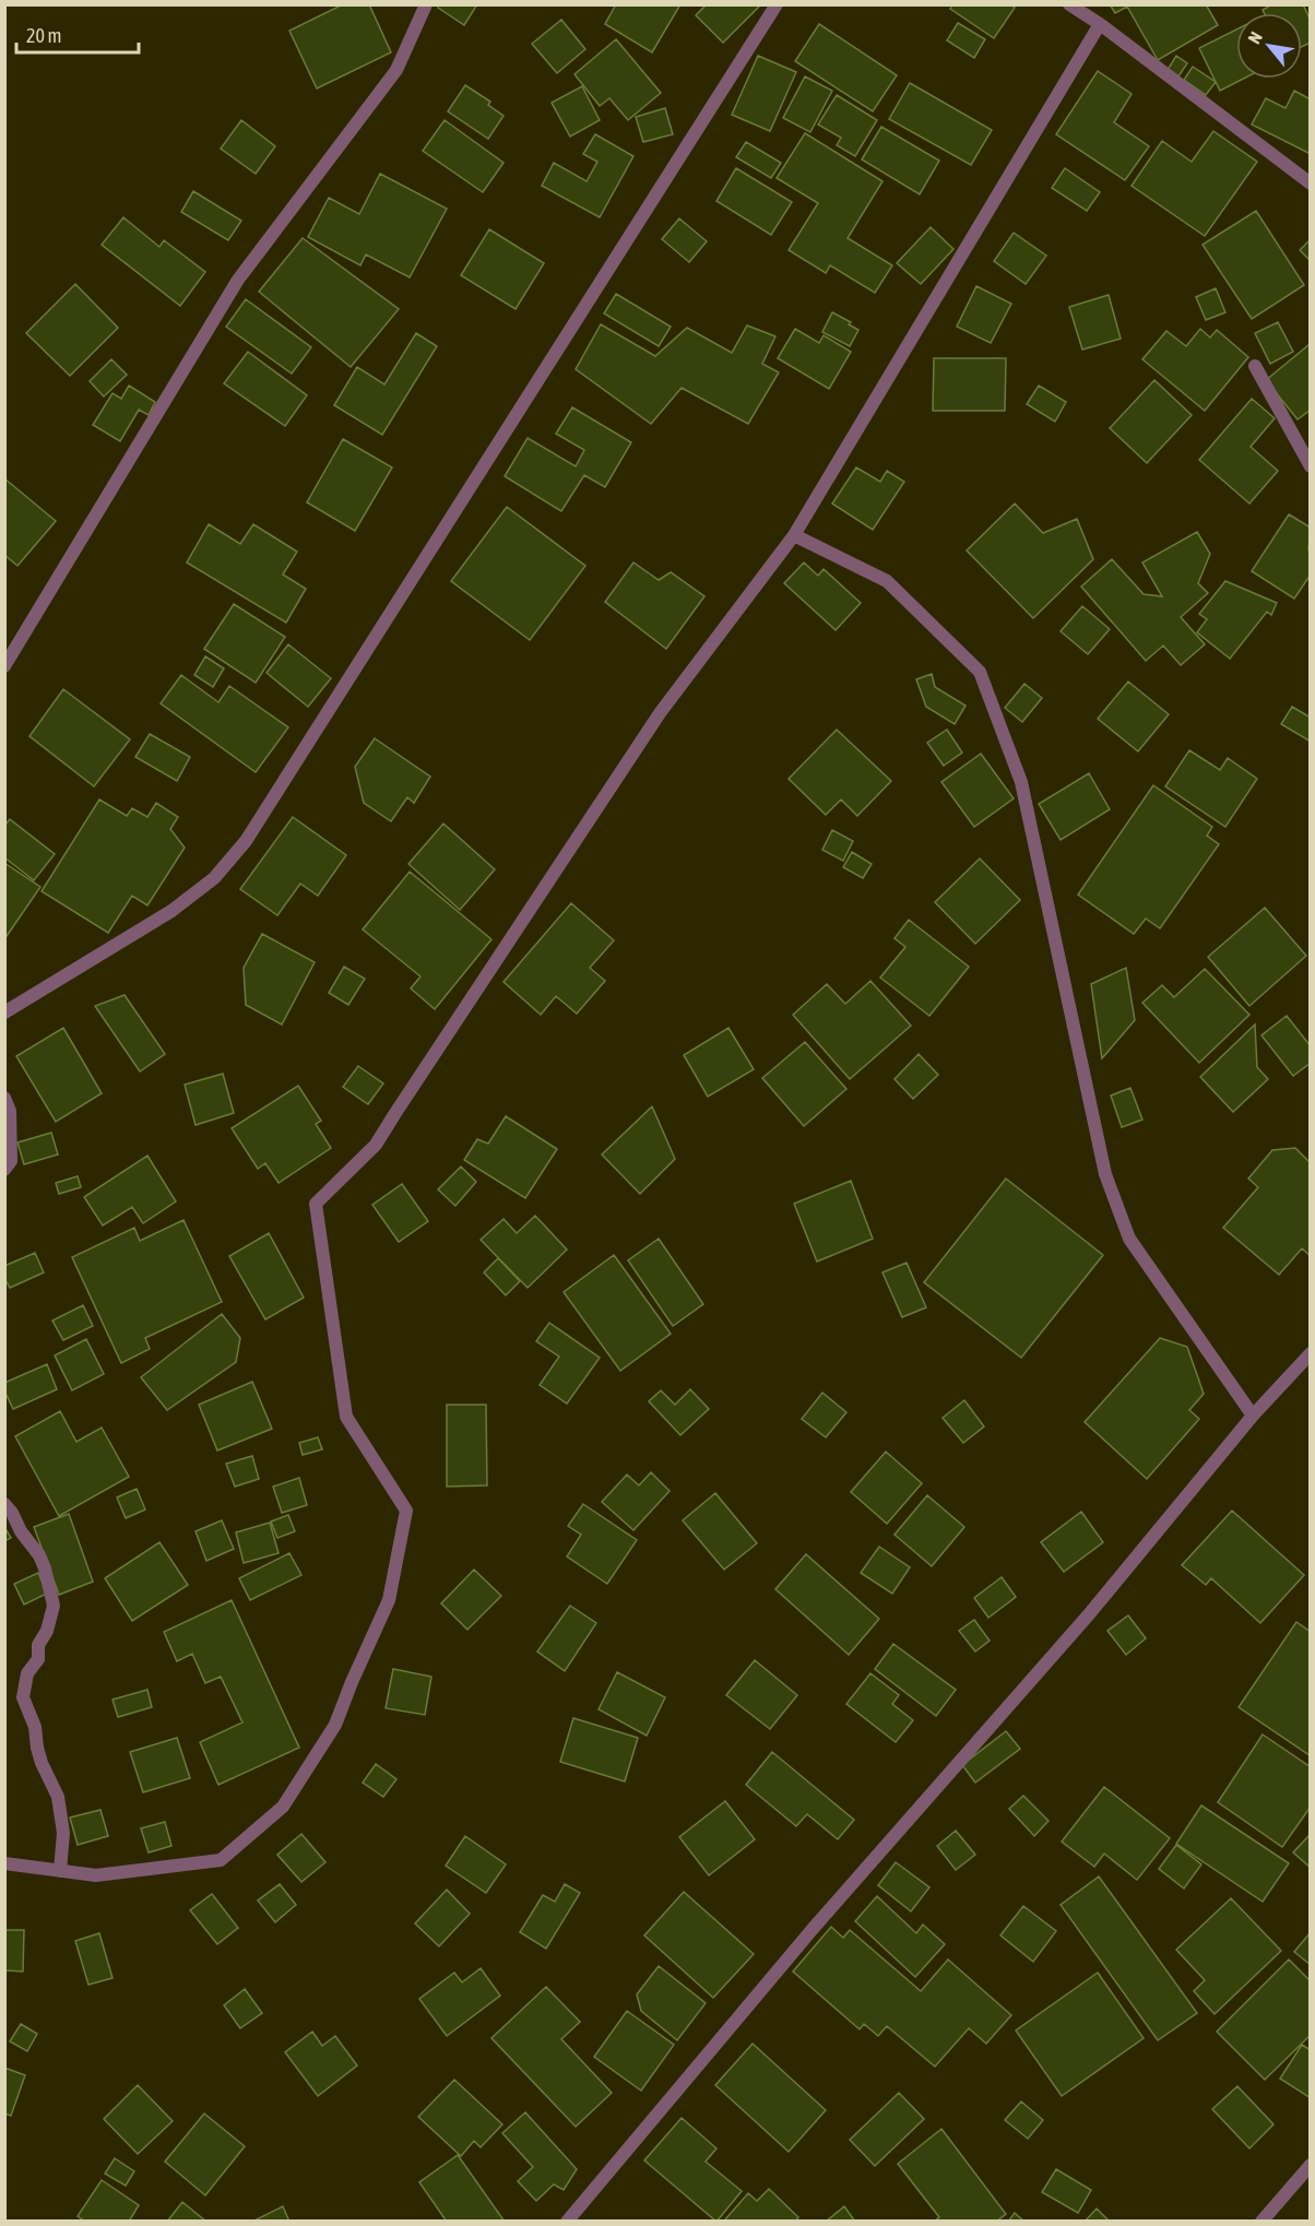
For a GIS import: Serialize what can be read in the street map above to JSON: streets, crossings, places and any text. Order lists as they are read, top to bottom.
{
  "scale_bar": "20 m",
  "north": "top left"
}
